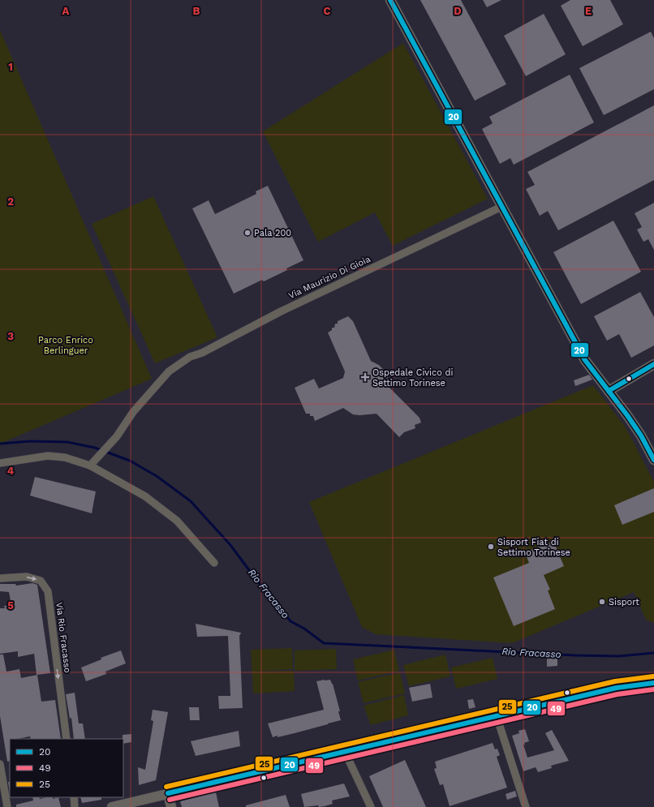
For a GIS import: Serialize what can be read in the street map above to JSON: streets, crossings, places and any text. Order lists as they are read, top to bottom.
{
  "streets": {
    "street": ["Via Maurizio Di Gioia", "Via Rio Fracasso"]
  },
  "one_way": ["Via Rio Fracasso"],
  "water": ["Rio Fracasso"],
  "parks": ["Parco Enrico Berlinguer"],
  "places": {
    "other": ["Pala 200", "Sisport Fiat di Settimo Torinese", "Sisport"],
    "health": ["Ospedale Civico di Settimo Torinese"]
  },
  "lines": ["transit line 20", "transit line 25", "transit line 49"],
  "legend": ["20", "49", "25"],
  "grid": {
    "columns": [
      "A",
      "B",
      "C",
      "D",
      "E"
    ],
    "rows": [
      "1",
      "2",
      "3",
      "4",
      "5"
    ]
  }
}
